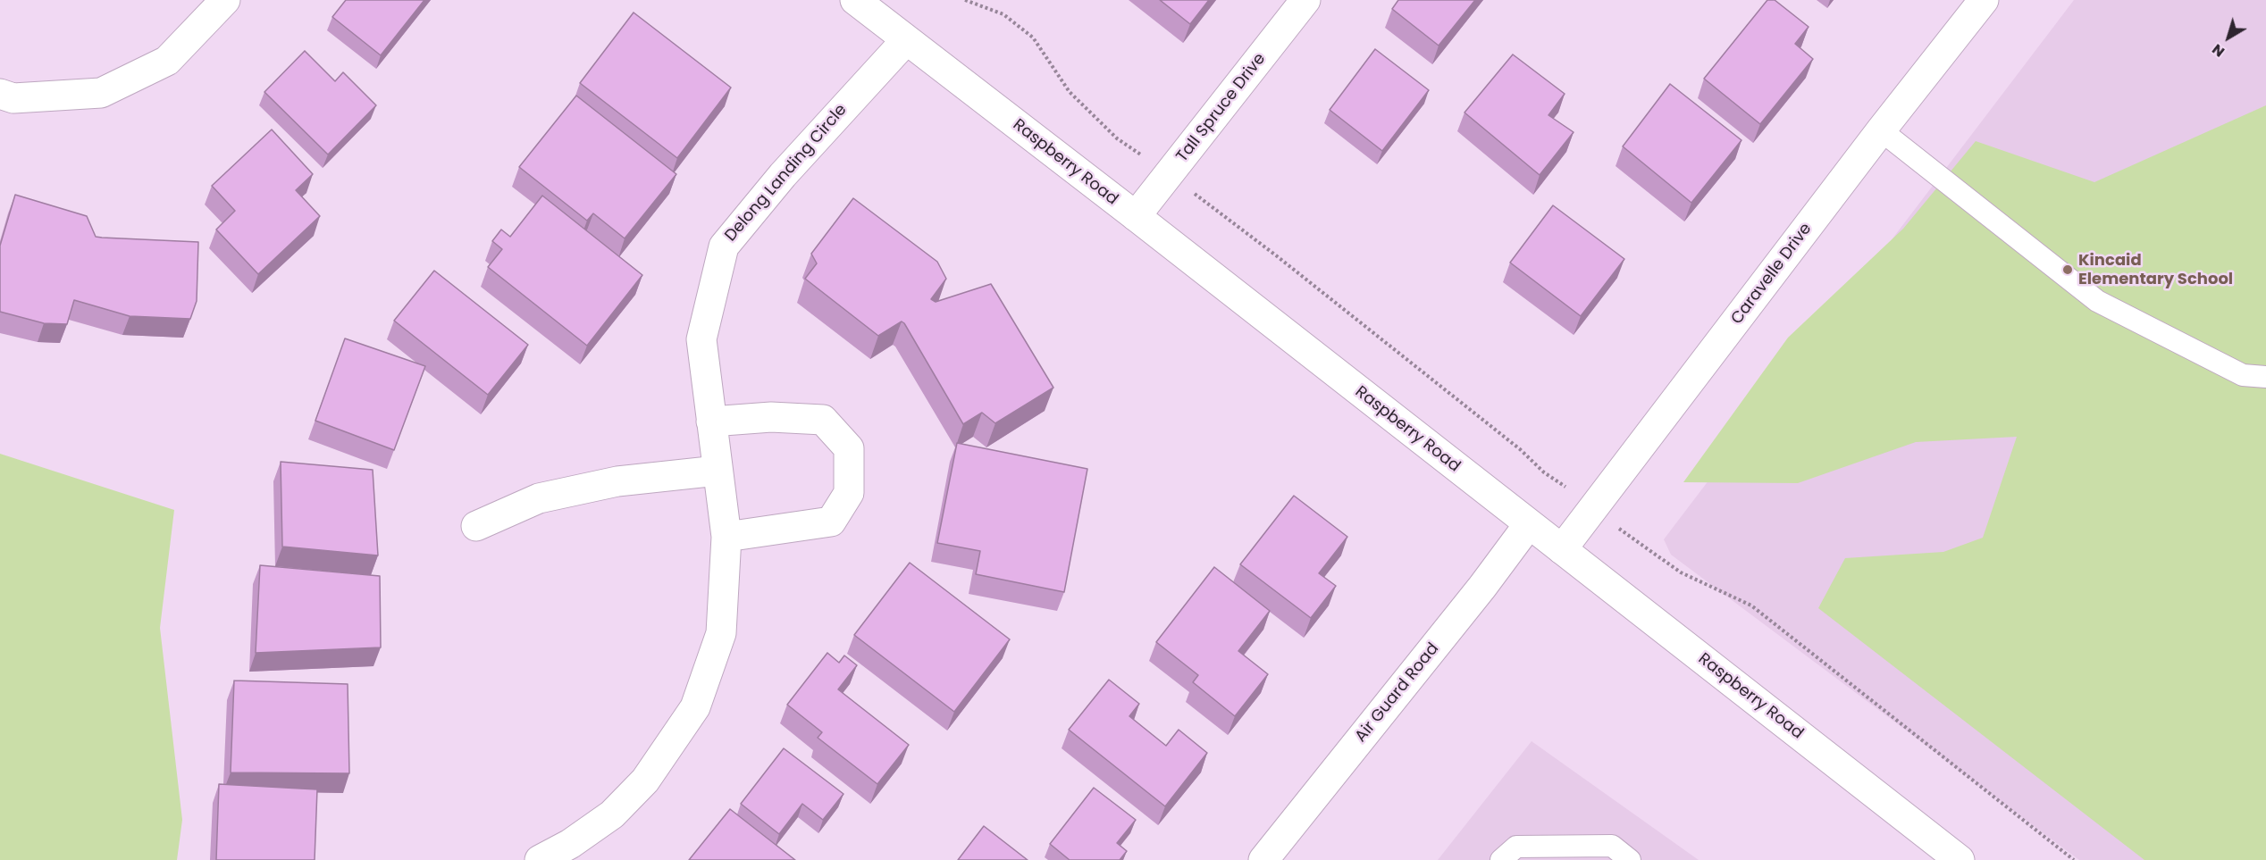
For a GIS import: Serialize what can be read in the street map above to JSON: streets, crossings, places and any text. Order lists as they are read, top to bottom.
{
  "streets": {
    "street": [
      "Tall Spruce Drive",
      "Raspberry Road",
      "Delong Landing Circle",
      "Caravelle Drive",
      "Air Guard Road"
    ]
  },
  "crossings": [
    ["Tall Spruce Drive", "Raspberry Road"],
    ["Raspberry Road", "Delong Landing Circle"],
    ["Raspberry Road", "Caravelle Drive"],
    ["Raspberry Road", "Air Guard Road"]
  ],
  "places": ["Kincaid Elementary School"],
  "north": "bottom left"
}
